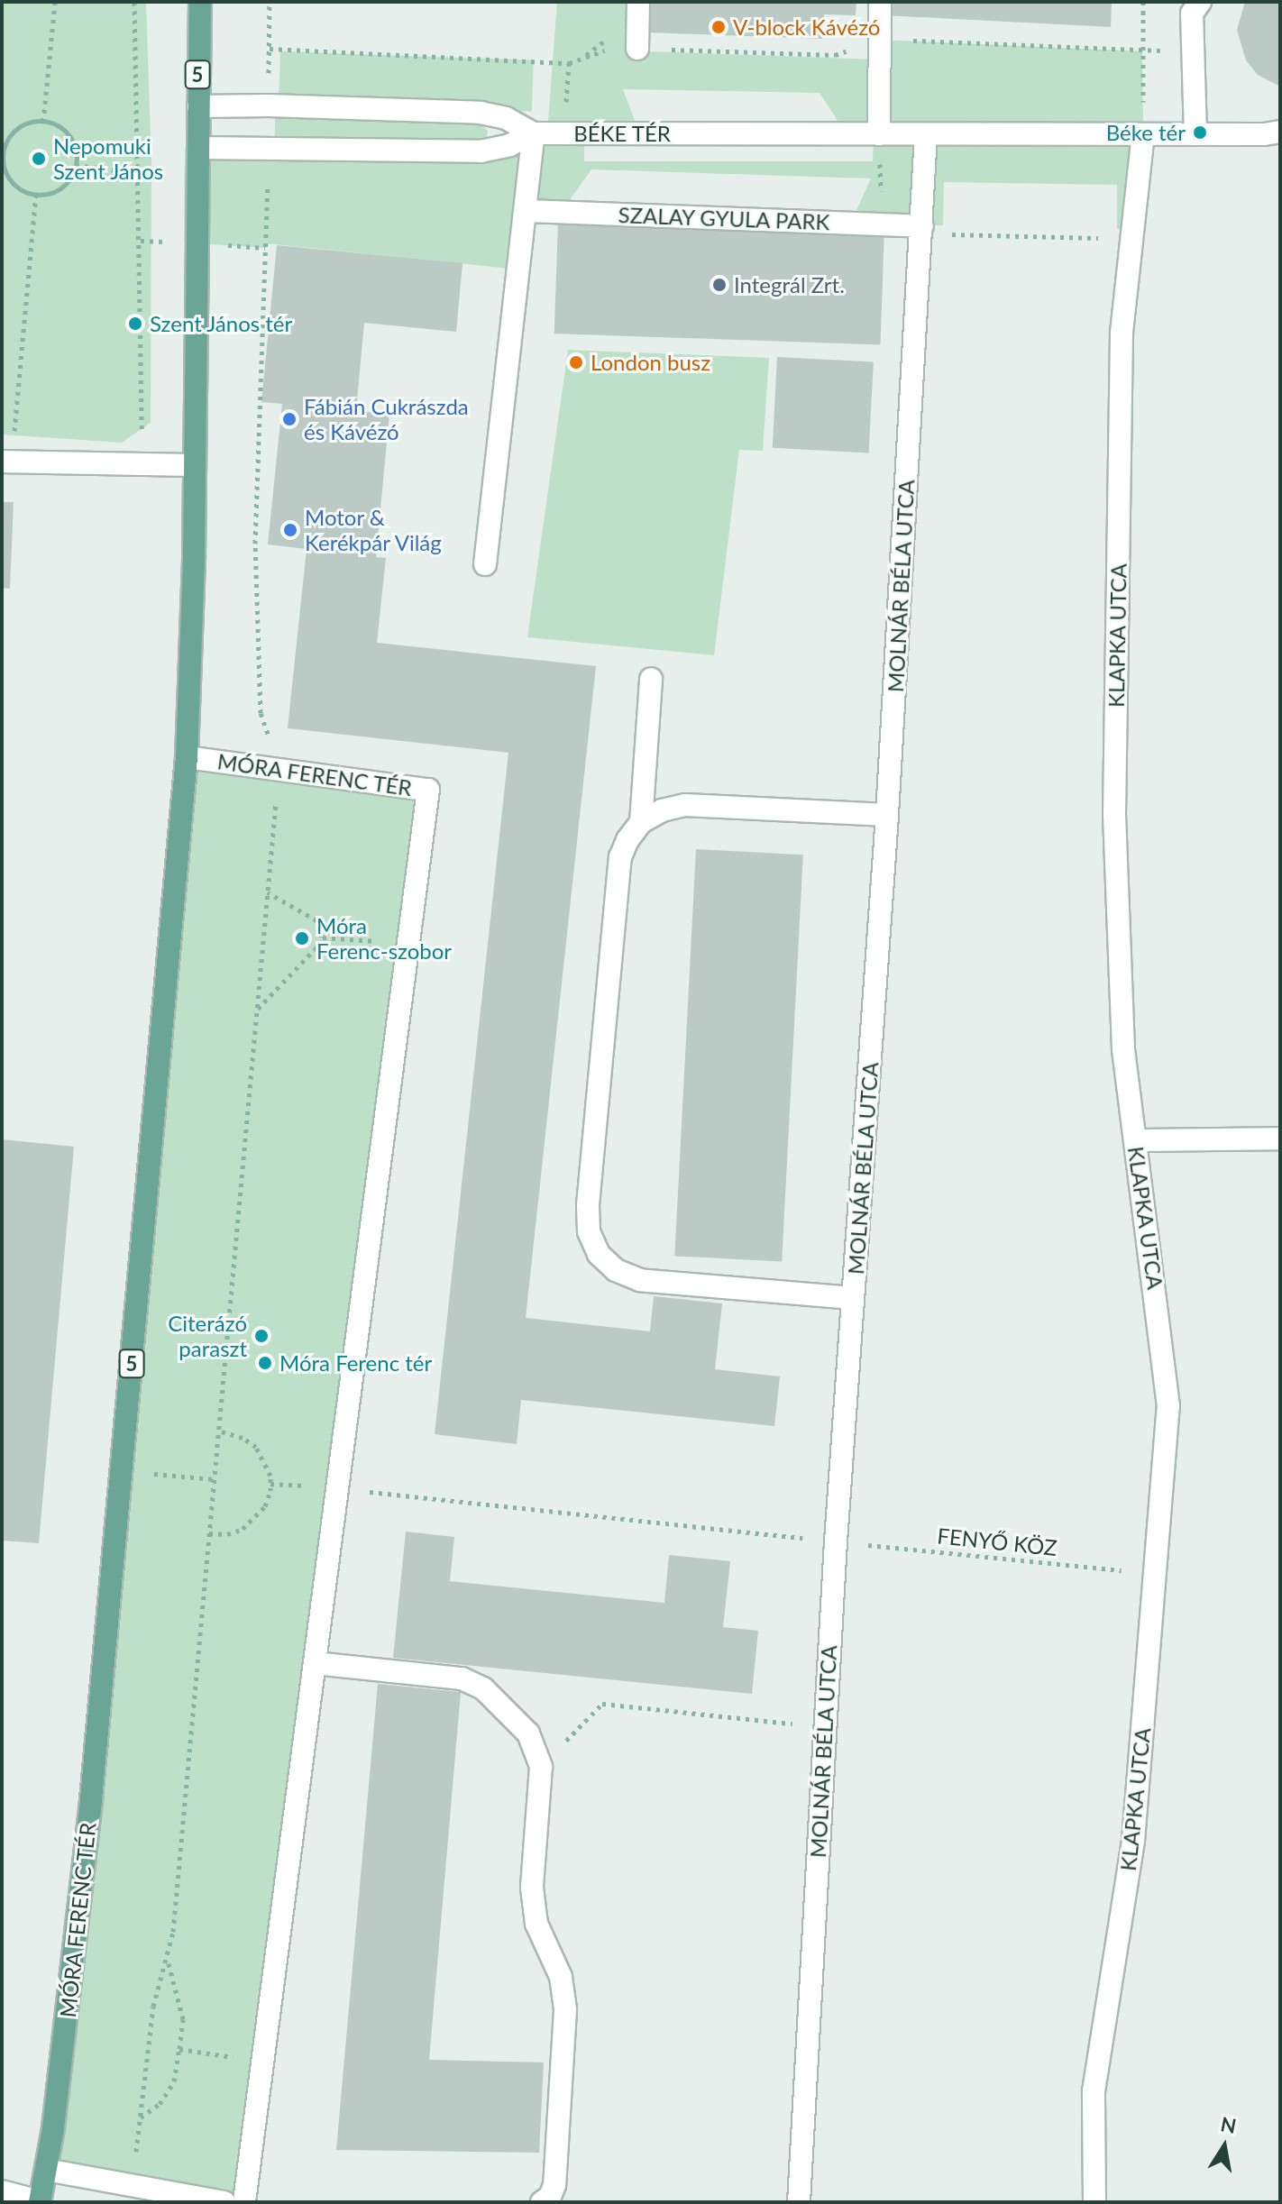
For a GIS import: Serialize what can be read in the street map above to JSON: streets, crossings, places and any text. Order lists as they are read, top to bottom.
{
  "streets": {
    "main road": ["5", "MÓRA FERENC TÉR"],
    "street": [
      "BÉKE TÉR",
      "SZALAY GYULA PARK",
      "MOLNÁR BÉLA UTCA",
      "KLAPKA UTCA"
    ],
    "path": ["FENYŐ KÖZ"]
  },
  "crossings": [
    ["5", "MÓRA FERENC TÉR"],
    ["BÉKE TÉR", "MOLNÁR BÉLA UTCA"],
    ["SZALAY GYULA PARK", "MOLNÁR BÉLA UTCA"],
    ["MOLNÁR BÉLA UTCA", "FENYŐ KÖZ"],
    ["KLAPKA UTCA", "FENYŐ KÖZ"],
    ["MÓRA FERENC TÉR", "FENYŐ KÖZ"]
  ],
  "places": [
    "V-block Kávézó",
    "Béke tér",
    "Nepomuki Szent János",
    "Integrál Zrt.",
    "Szent János tér",
    "London busz",
    "Fábián Cukrászda és Kávézó",
    "Motor & Kerékpár Világ",
    "Móra Ferenc-szobor",
    "Citerázó paraszt",
    "Móra Ferenc tér"
  ],
  "north": "top"
}
